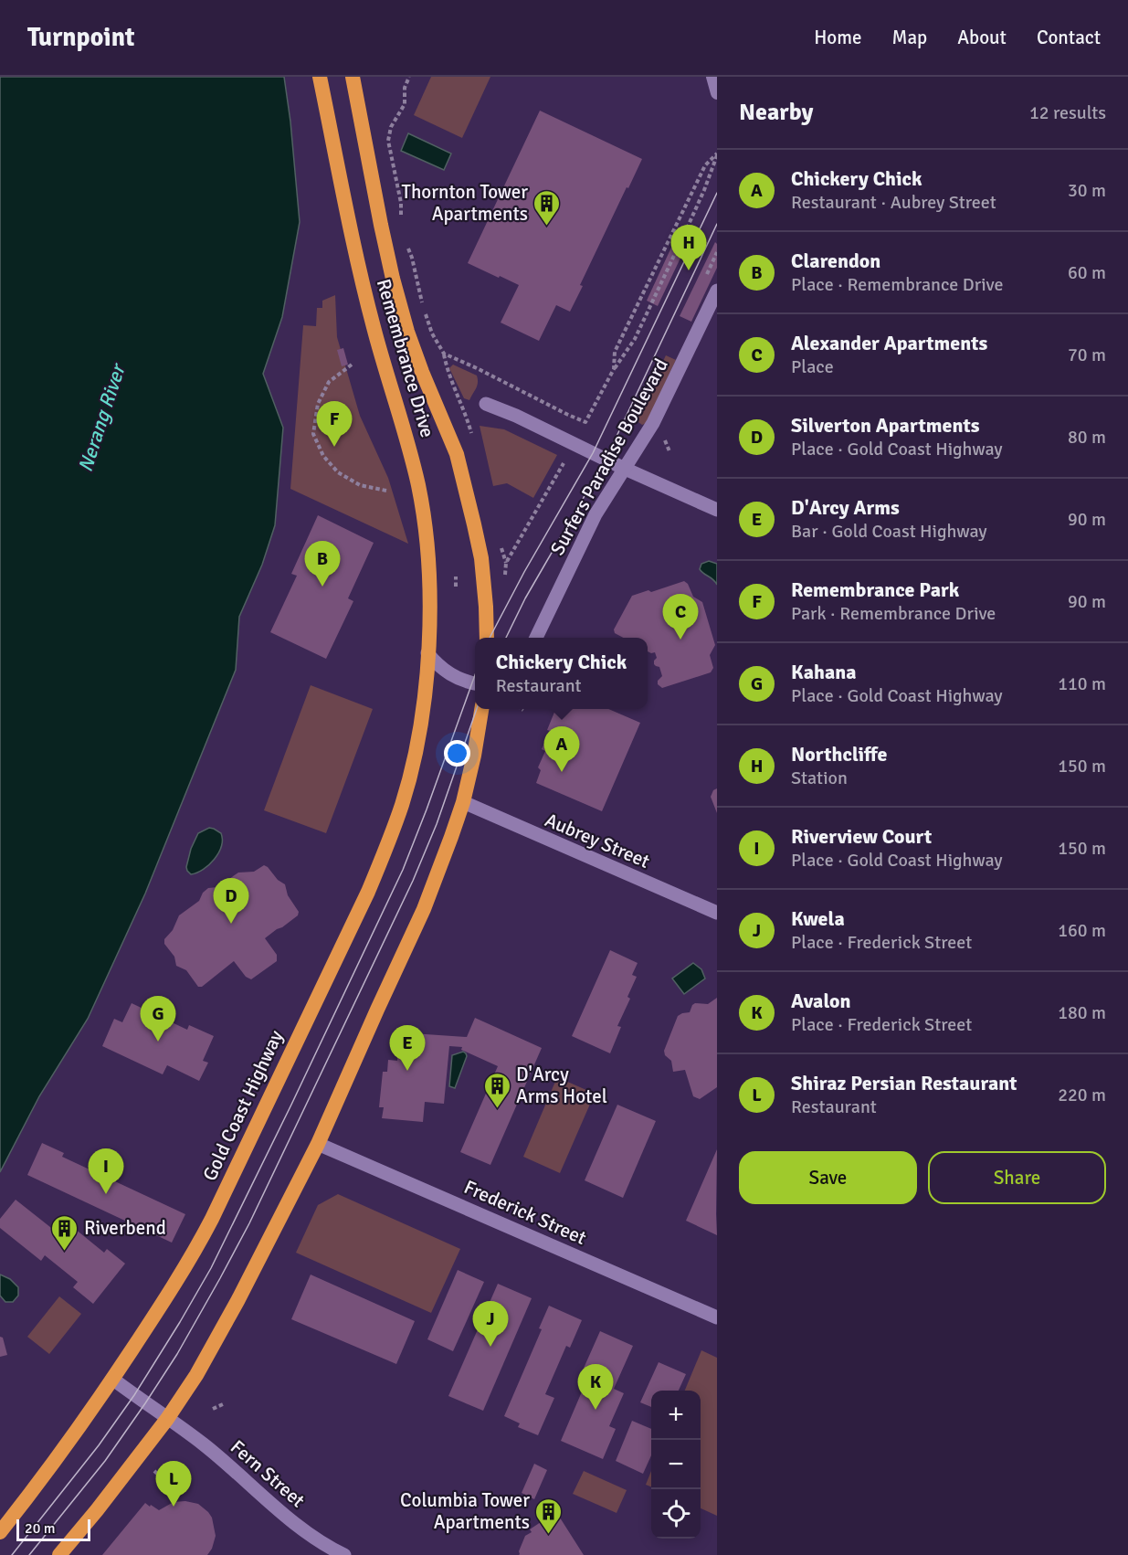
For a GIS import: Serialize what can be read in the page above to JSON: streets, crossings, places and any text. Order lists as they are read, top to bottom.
{
  "streets": {
    "highway": ["Remembrance Drive", "Gold Coast Highway"],
    "street": [
      "Surfers Paradise Boulevard",
      "Aubrey Street",
      "Frederick Street",
      "Fern Street"
    ]
  },
  "crossings": [
    ["Remembrance Drive", "Gold Coast Highway"],
    ["Gold Coast Highway", "Fern Street"]
  ],
  "water": ["Nerang River"],
  "places": {
    "building": [
      "Thornton Tower Apartments",
      "D'Arcy Arms Hotel",
      "Riverbend",
      "Columbia Tower Apartments"
    ]
  },
  "scale_bar": "20 m",
  "page": {
    "header": "Turnpoint",
    "nav": [
      "Home",
      "Map",
      "About",
      "Contact"
    ],
    "heading": ["Nearby", "12 results"],
    "list": [
      {
        "mark": "A",
        "name": "Chickery Chick",
        "note": "Restaurant · Aubrey Street",
        "value": "30 m"
      },
      {
        "mark": "B",
        "name": "Clarendon",
        "note": "Place · Remembrance Drive",
        "value": "60 m"
      },
      {
        "mark": "C",
        "name": "Alexander Apartments",
        "note": "Place",
        "value": "70 m"
      },
      {
        "mark": "D",
        "name": "Silverton Apartments",
        "note": "Place · Gold Coast Highway",
        "value": "80 m"
      },
      {
        "mark": "E",
        "name": "D'Arcy Arms",
        "note": "Bar · Gold Coast Highway",
        "value": "90 m"
      },
      {
        "mark": "F",
        "name": "Remembrance Park",
        "note": "Park · Remembrance Drive",
        "value": "90 m"
      },
      {
        "mark": "G",
        "name": "Kahana",
        "note": "Place · Gold Coast Highway",
        "value": "110 m"
      },
      {
        "mark": "H",
        "name": "Northcliffe",
        "note": "Station",
        "value": "150 m"
      },
      {
        "mark": "I",
        "name": "Riverview Court",
        "note": "Place · Gold Coast Highway",
        "value": "150 m"
      },
      {
        "mark": "J",
        "name": "Kwela",
        "note": "Place · Frederick Street",
        "value": "160 m"
      },
      {
        "mark": "K",
        "name": "Avalon",
        "note": "Place · Frederick Street",
        "value": "180 m"
      },
      {
        "mark": "L",
        "name": "Shiraz Persian Restaurant",
        "note": "Restaurant",
        "value": "220 m"
      }
    ],
    "pins": [
      "H",
      "F",
      "B",
      "C",
      "A",
      "D",
      "G",
      "E",
      "I",
      "J",
      "K",
      "L"
    ],
    "popup": ["Chickery Chick", "Restaurant"],
    "buttons": ["Save", "Share"],
    "map_buttons": ["+", "−"],
    "scale": "20 m"
  }
}
